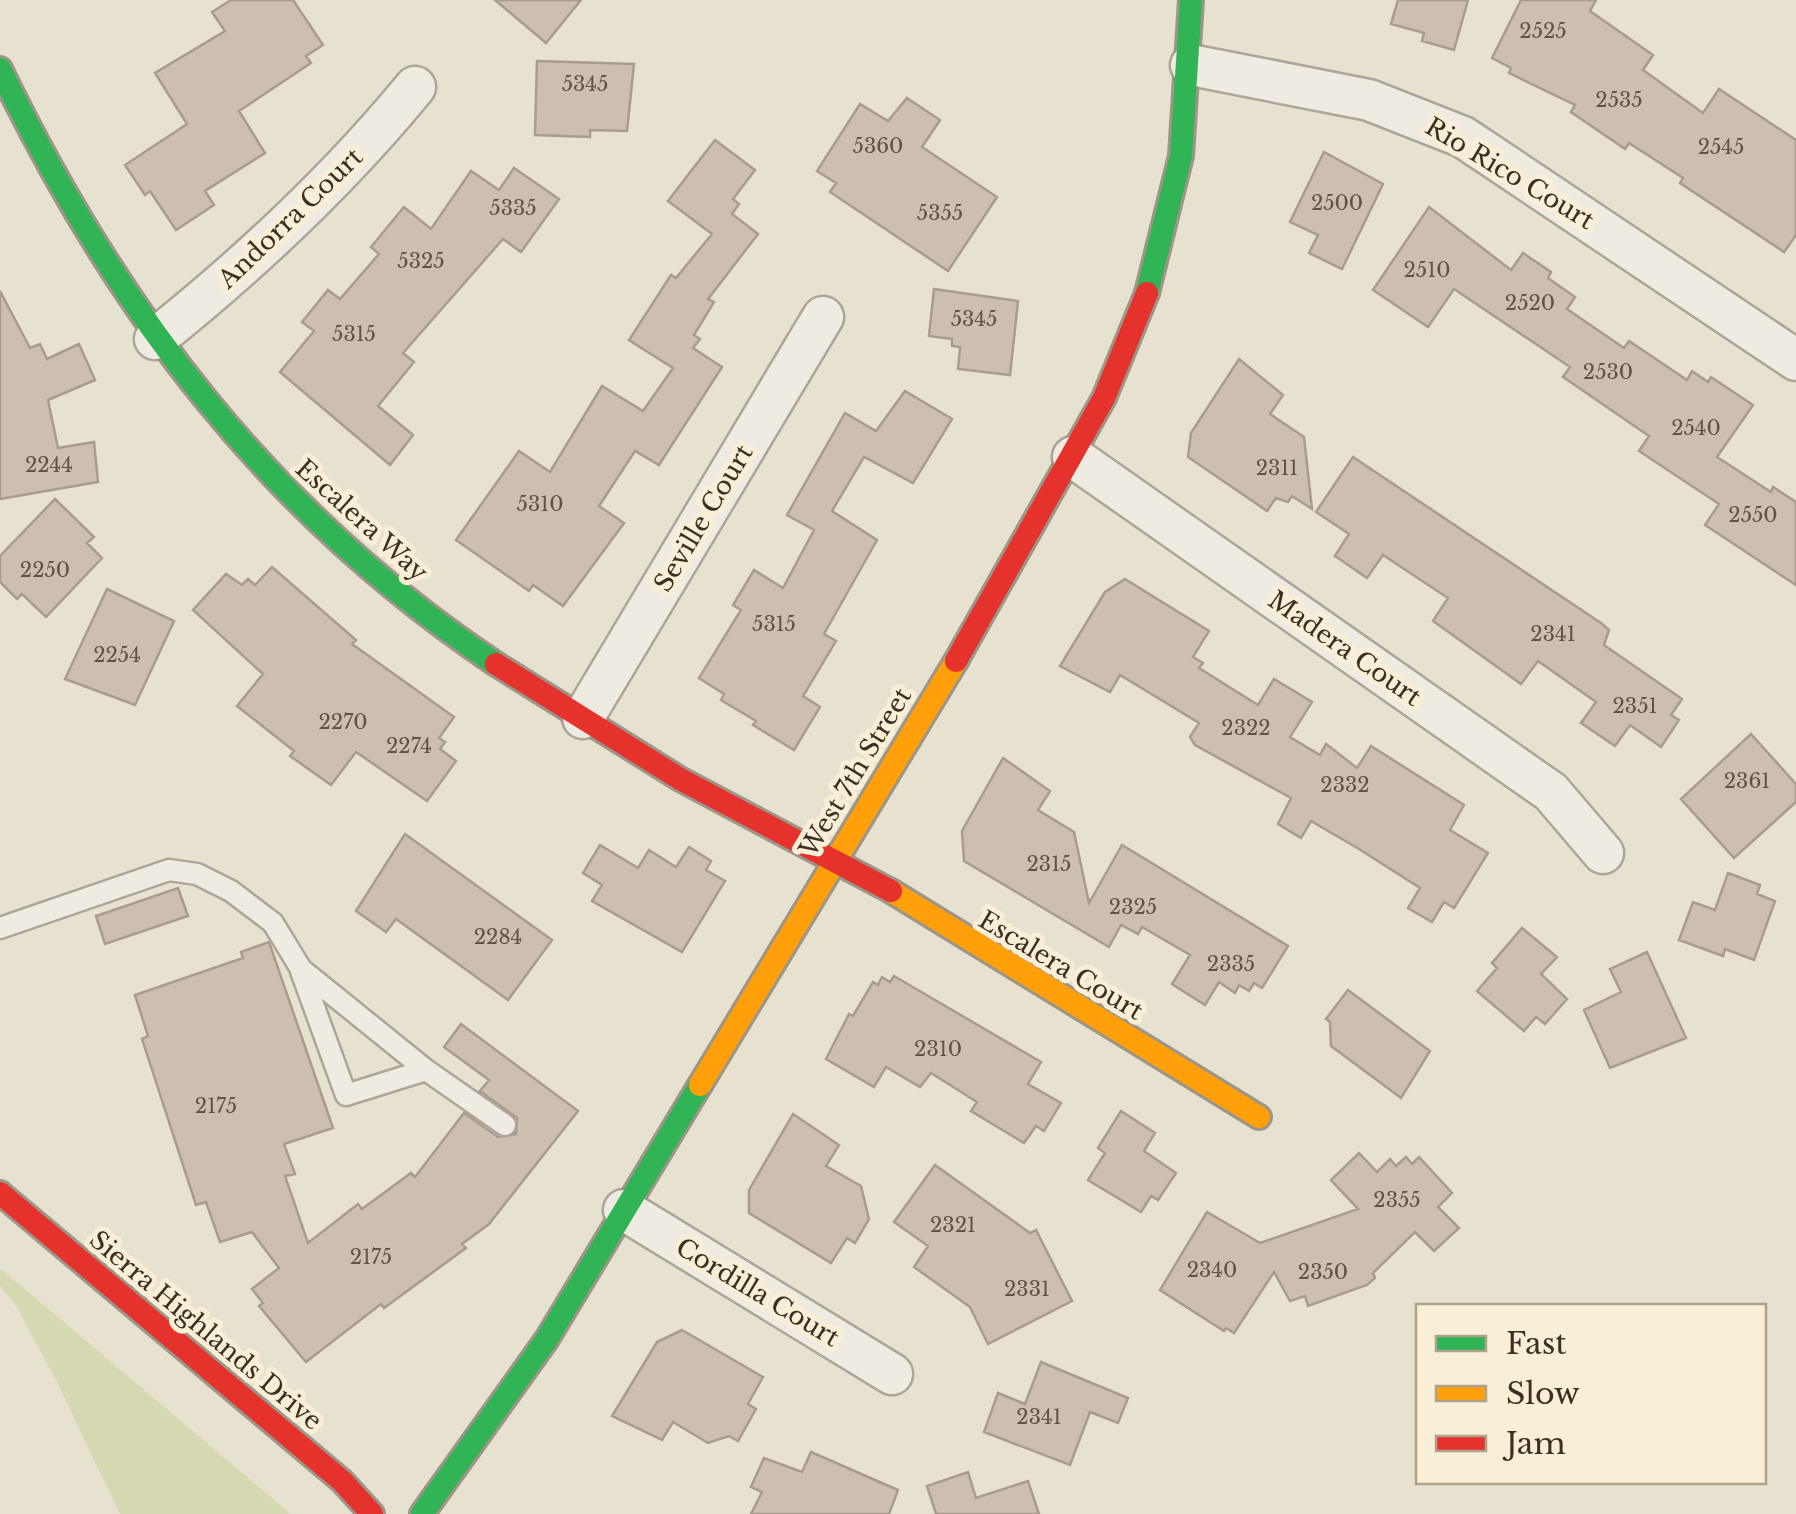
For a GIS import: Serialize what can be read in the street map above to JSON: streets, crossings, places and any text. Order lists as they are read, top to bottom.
{
  "streets": {
    "street": [
      "Rio Rico Court",
      "Andorra Court",
      "Seville Court",
      "Escalera Way",
      "Madera Court",
      "West 7th Street",
      "Escalera Court",
      "Cordilla Court",
      "Sierra Highlands Drive"
    ]
  },
  "crossings": [
    ["Rio Rico Court", "West 7th Street"],
    ["Andorra Court", "Escalera Way"],
    ["Seville Court", "Escalera Way"],
    ["Escalera Way", "West 7th Street"],
    ["Escalera Way", "Escalera Court"],
    ["Madera Court", "West 7th Street"],
    ["West 7th Street", "Escalera Court"],
    ["West 7th Street", "Cordilla Court"]
  ],
  "house_numbers": [
    "2525",
    "5345",
    "2535",
    "5360",
    "2545",
    "2500",
    "5335",
    "5355",
    "5325",
    "2510",
    "2520",
    "5345",
    "5315",
    "2530",
    "2540",
    "2244",
    "2311",
    "5310",
    "2550",
    "2250",
    "5315",
    "2341",
    "2254",
    "2351",
    "2270",
    "2322",
    "2274",
    "2361",
    "2332",
    "2315",
    "2325",
    "2284",
    "2335",
    "2310",
    "2175",
    "2355",
    "2321",
    "2175",
    "2340",
    "2350",
    "2331",
    "2341"
  ],
  "legend": ["Fast", "Slow", "Jam"]
}
